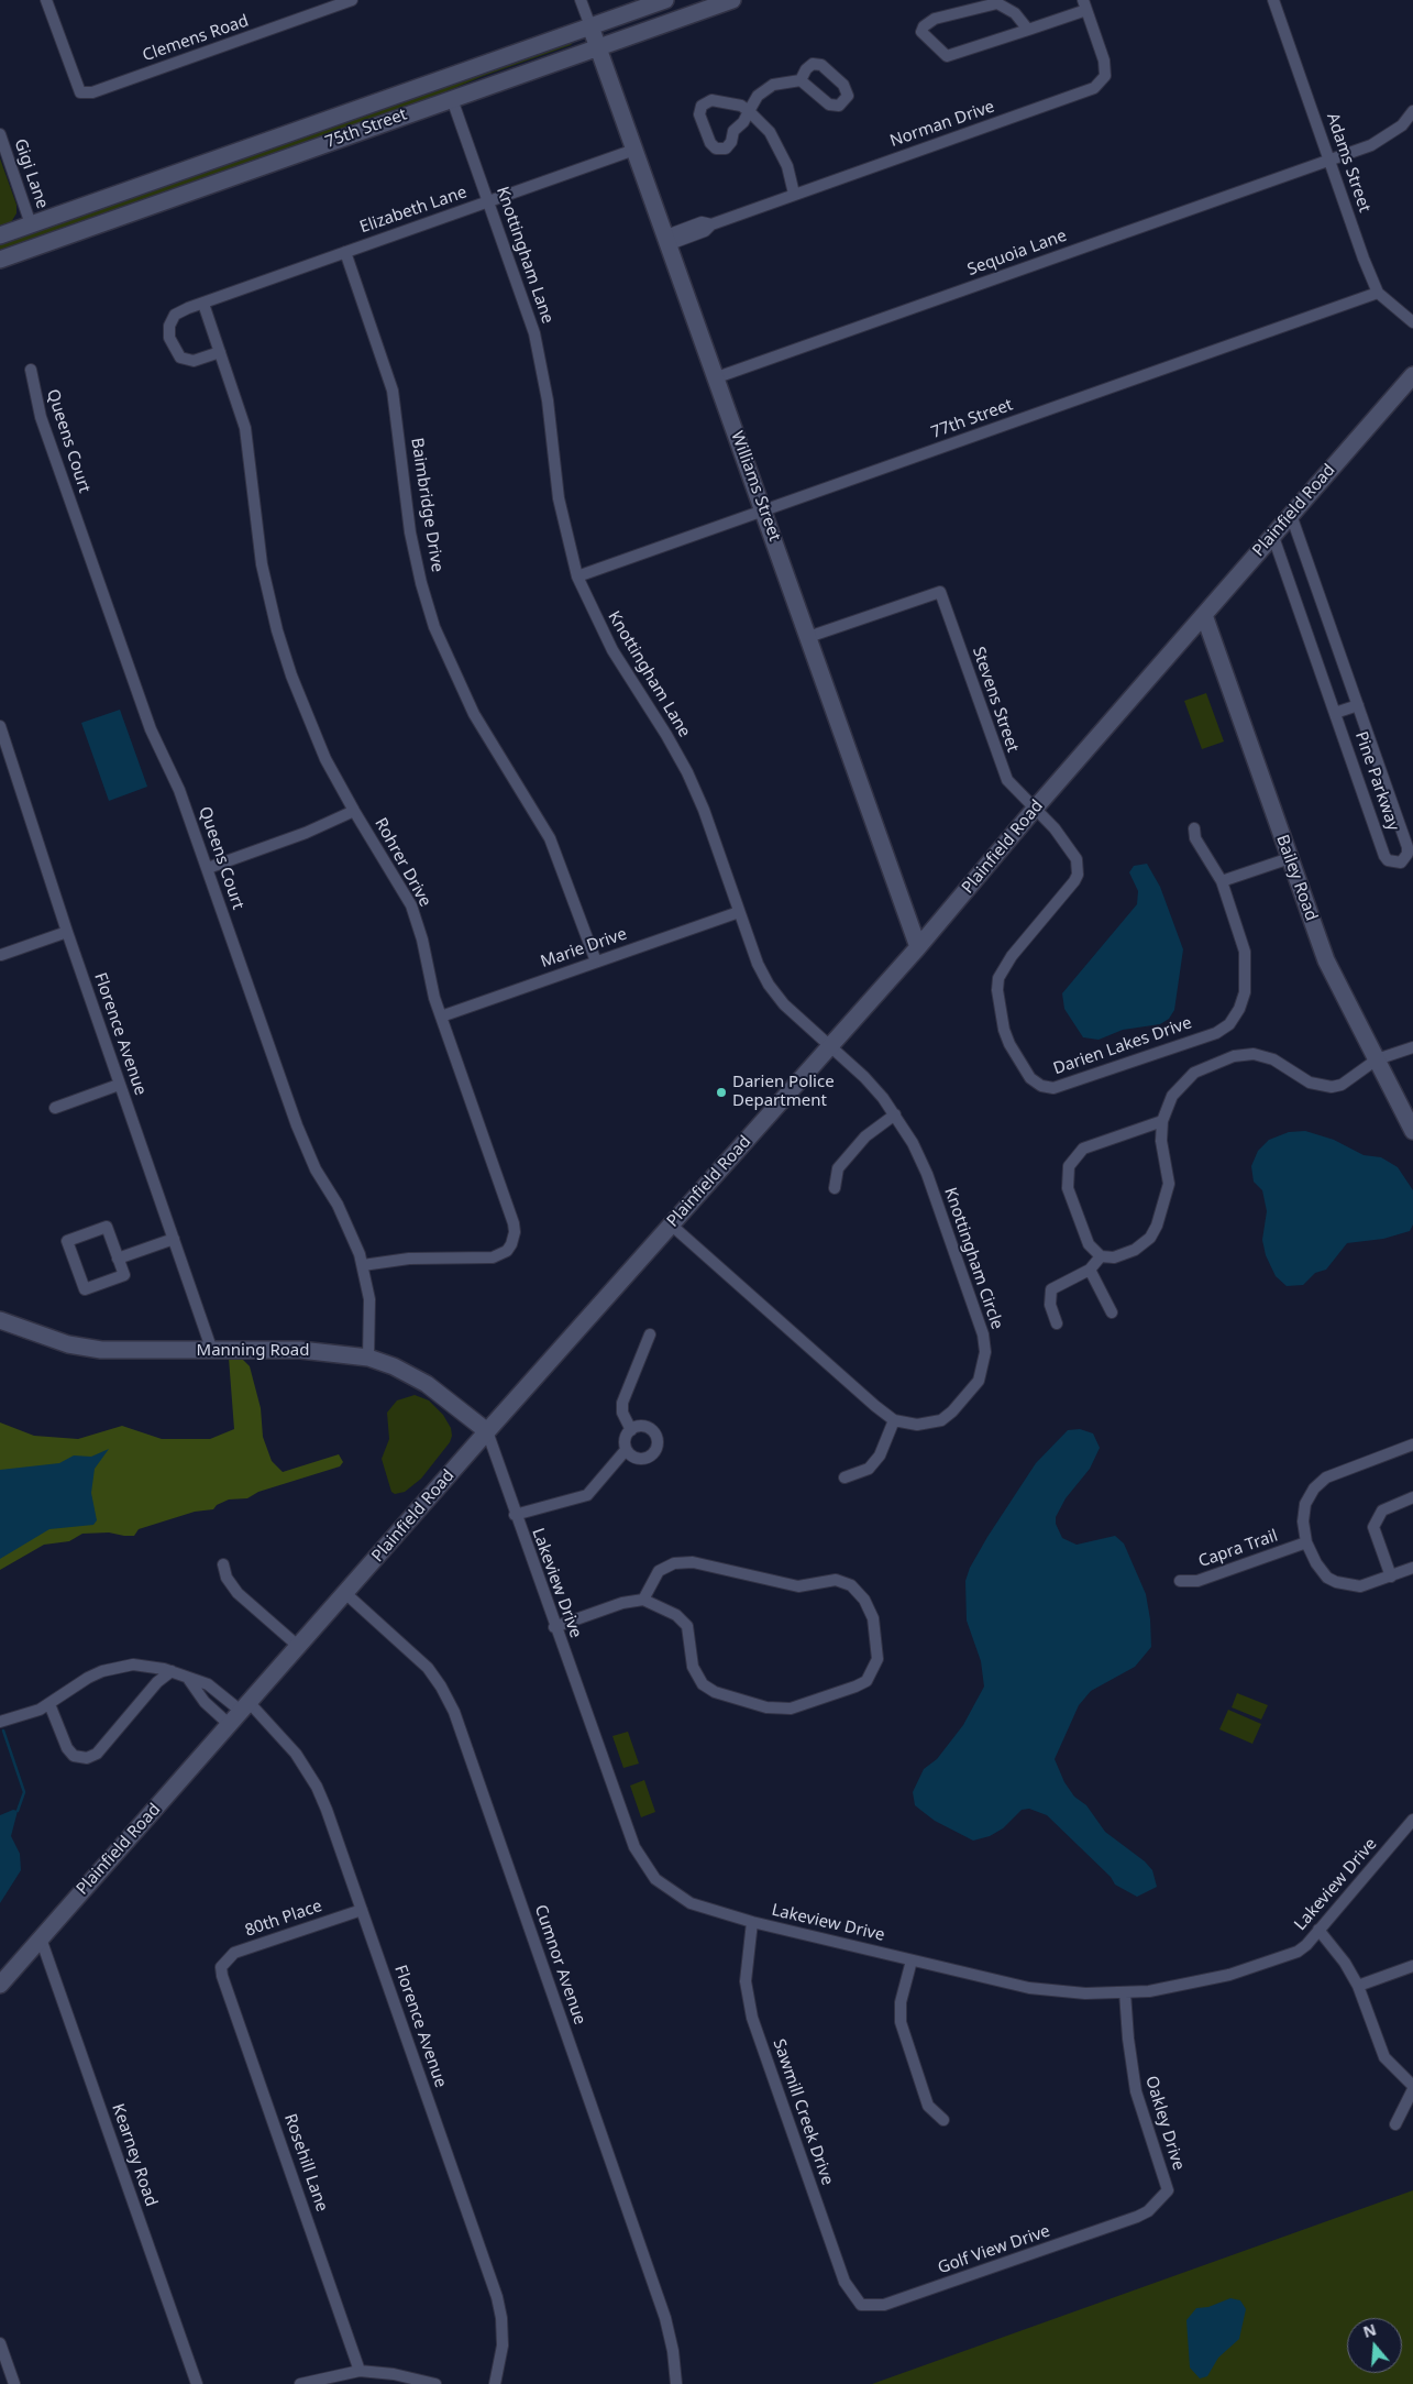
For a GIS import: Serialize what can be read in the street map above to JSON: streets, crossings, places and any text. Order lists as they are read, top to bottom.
{
  "streets": {
    "main road": [
      "75th Street",
      "Williams Street",
      "Plainfield Road",
      "Bailey Road",
      "Manning Road"
    ],
    "street": [
      "Clemens Road",
      "Norman Drive",
      "Adams Street",
      "Gigi Lane",
      "Elizabeth Lane",
      "Sequoia Lane",
      "Knottingham Lane",
      "77th Street",
      "Queens Court",
      "Baimbridge Drive",
      "Stevens Street",
      "Pine Parkway",
      "Rohrer Drive",
      "Marie Drive",
      "Florence Avenue",
      "Darien Lakes Drive",
      "Knottingham Circle",
      "Capra Trail",
      "Lakeview Drive",
      "80th Place",
      "Cumnor Avenue",
      "Sawmill Creek Drive",
      "Oakley Drive",
      "Kearney Road",
      "Rosehill Lane",
      "Golf View Drive"
    ]
  },
  "crossings": [
    ["Norman Drive", "Williams Street"],
    ["75th Street", "Gigi Lane"],
    ["75th Street", "Knottingham Lane"],
    ["75th Street", "Williams Street"],
    ["Adams Street", "Sequoia Lane"],
    ["Adams Street", "77th Street"],
    ["Elizabeth Lane", "Knottingham Lane"],
    ["Elizabeth Lane", "Williams Street"],
    ["Elizabeth Lane", "Baimbridge Drive"],
    ["Elizabeth Lane", "Rohrer Drive"],
    ["Sequoia Lane", "Williams Street"],
    ["Knottingham Lane", "77th Street"],
    ["Knottingham Lane", "Plainfield Road"],
    ["Knottingham Lane", "Marie Drive"],
    ["Knottingham Lane", "Knottingham Circle"],
    ["77th Street", "Williams Street"],
    ["Queens Court", "Rohrer Drive"],
    ["Queens Court", "Manning Road"],
    ["Williams Street", "Plainfield Road"],
    ["Williams Street", "Stevens Street"],
    ["Baimbridge Drive", "Marie Drive"],
    ["Plainfield Road", "Stevens Street"],
    ["Plainfield Road", "Pine Parkway"],
    ["Plainfield Road", "Bailey Road"],
    ["Plainfield Road", "Florence Avenue"],
    ["Plainfield Road", "Darien Lakes Drive"],
    ["Plainfield Road", "Knottingham Circle"],
    ["Plainfield Road", "Manning Road"],
    ["Plainfield Road", "Lakeview Drive"],
    ["Plainfield Road", "Cumnor Avenue"],
    ["Plainfield Road", "Kearney Road"],
    ["Stevens Street", "Darien Lakes Drive"],
    ["Rohrer Drive", "Marie Drive"],
    ["Florence Avenue", "Manning Road"],
    ["Florence Avenue", "80th Place"],
    ["Manning Road", "Lakeview Drive"],
    ["Lakeview Drive", "Sawmill Creek Drive"],
    ["Lakeview Drive", "Oakley Drive"],
    ["80th Place", "Rosehill Lane"],
    ["Sawmill Creek Drive", "Golf View Drive"],
    ["Oakley Drive", "Golf View Drive"]
  ],
  "places": ["Darien Police Department"],
  "north": "top"
}
